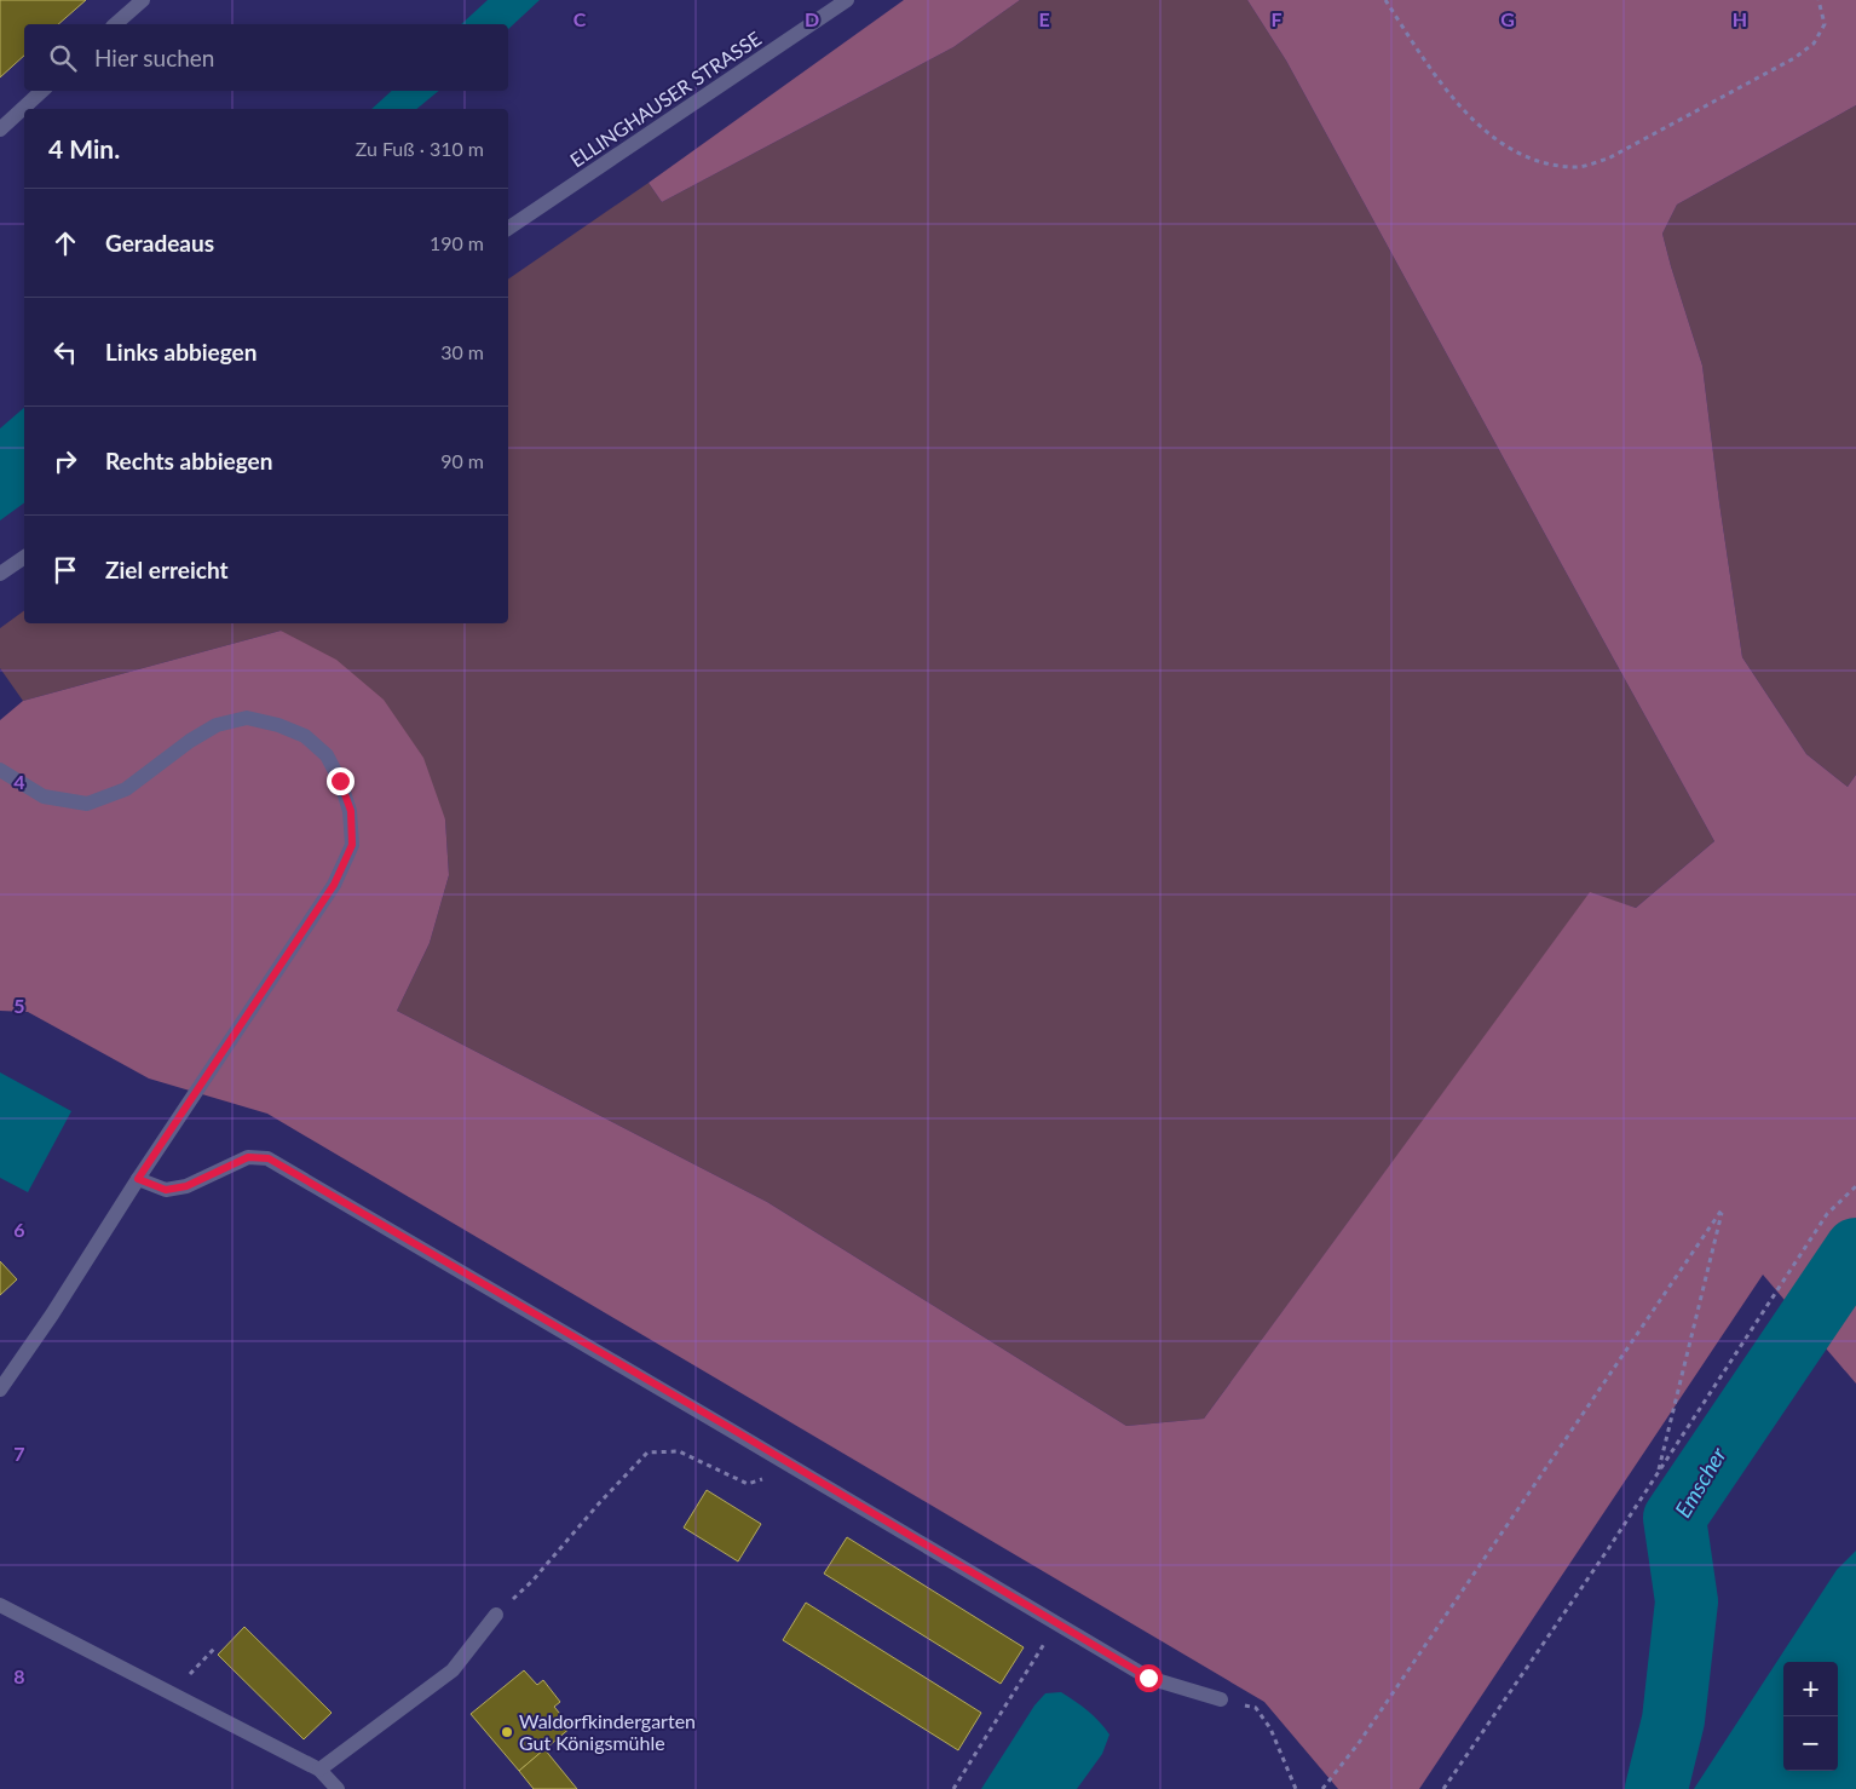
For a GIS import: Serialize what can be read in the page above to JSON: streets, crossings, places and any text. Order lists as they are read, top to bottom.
{
  "streets": {
    "street": ["ELLINGHAUSER STRASSE"]
  },
  "water": ["Emscher"],
  "places": ["Waldorfkindergarten Gut Königsmühle"],
  "page": {
    "search": "Hier suchen",
    "heading": ["4 Min.", "Zu Fuß · 310 m"],
    "list": [
      ["Geradeaus", "190 m"],
      ["Links abbiegen", "30 m"],
      ["Rechts abbiegen", "90 m"],
      "Ziel erreicht"
    ],
    "map_buttons": ["+", "−"]
  },
  "grid": {
    "columns": [
      "C",
      "D",
      "E",
      "F",
      "G",
      "H"
    ],
    "rows": [
      "4",
      "5",
      "6",
      "7",
      "8"
    ]
  }
}
